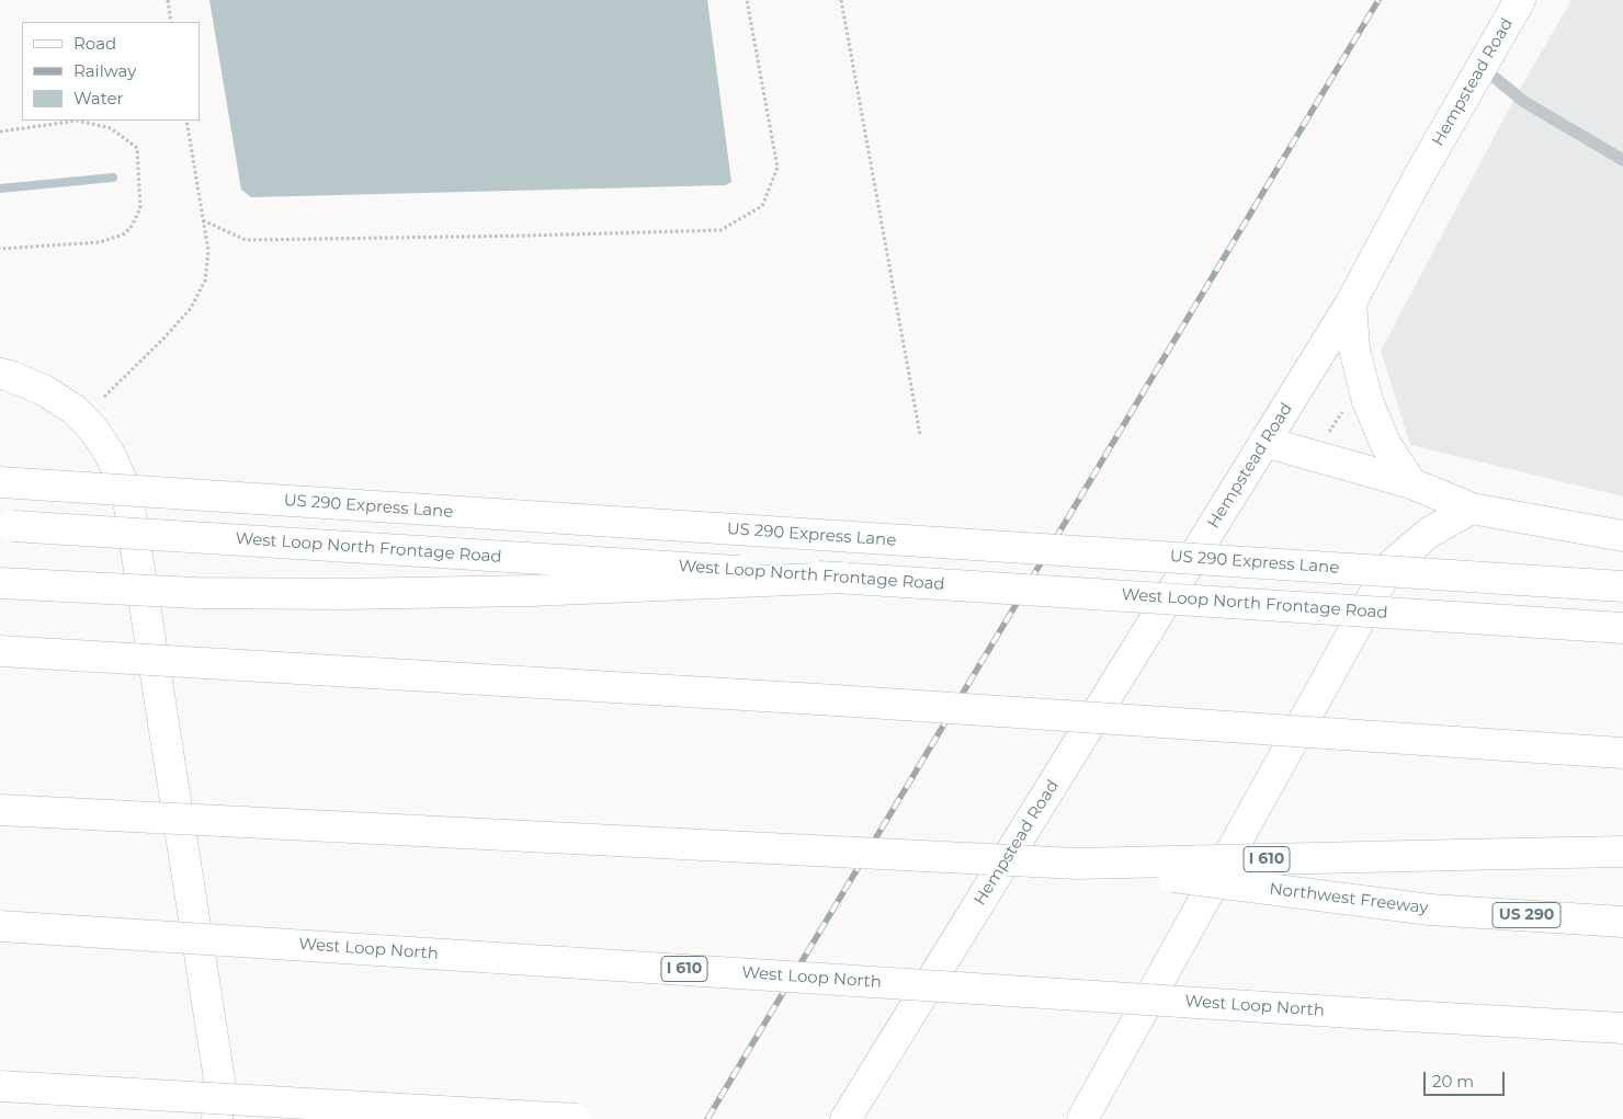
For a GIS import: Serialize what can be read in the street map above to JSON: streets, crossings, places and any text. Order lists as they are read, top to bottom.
{
  "streets": {
    "main road": [
      "Hempstead Road",
      "US 290 Express Lane",
      "West Loop North Frontage Road",
      "I 610",
      "Northwest Freeway",
      "US 290",
      "West Loop North"
    ]
  },
  "crossings": [
    ["I 610", "Northwest Freeway"]
  ],
  "legend": ["Road", "Railway", "Water"],
  "scale_bar": "20 m"
}
